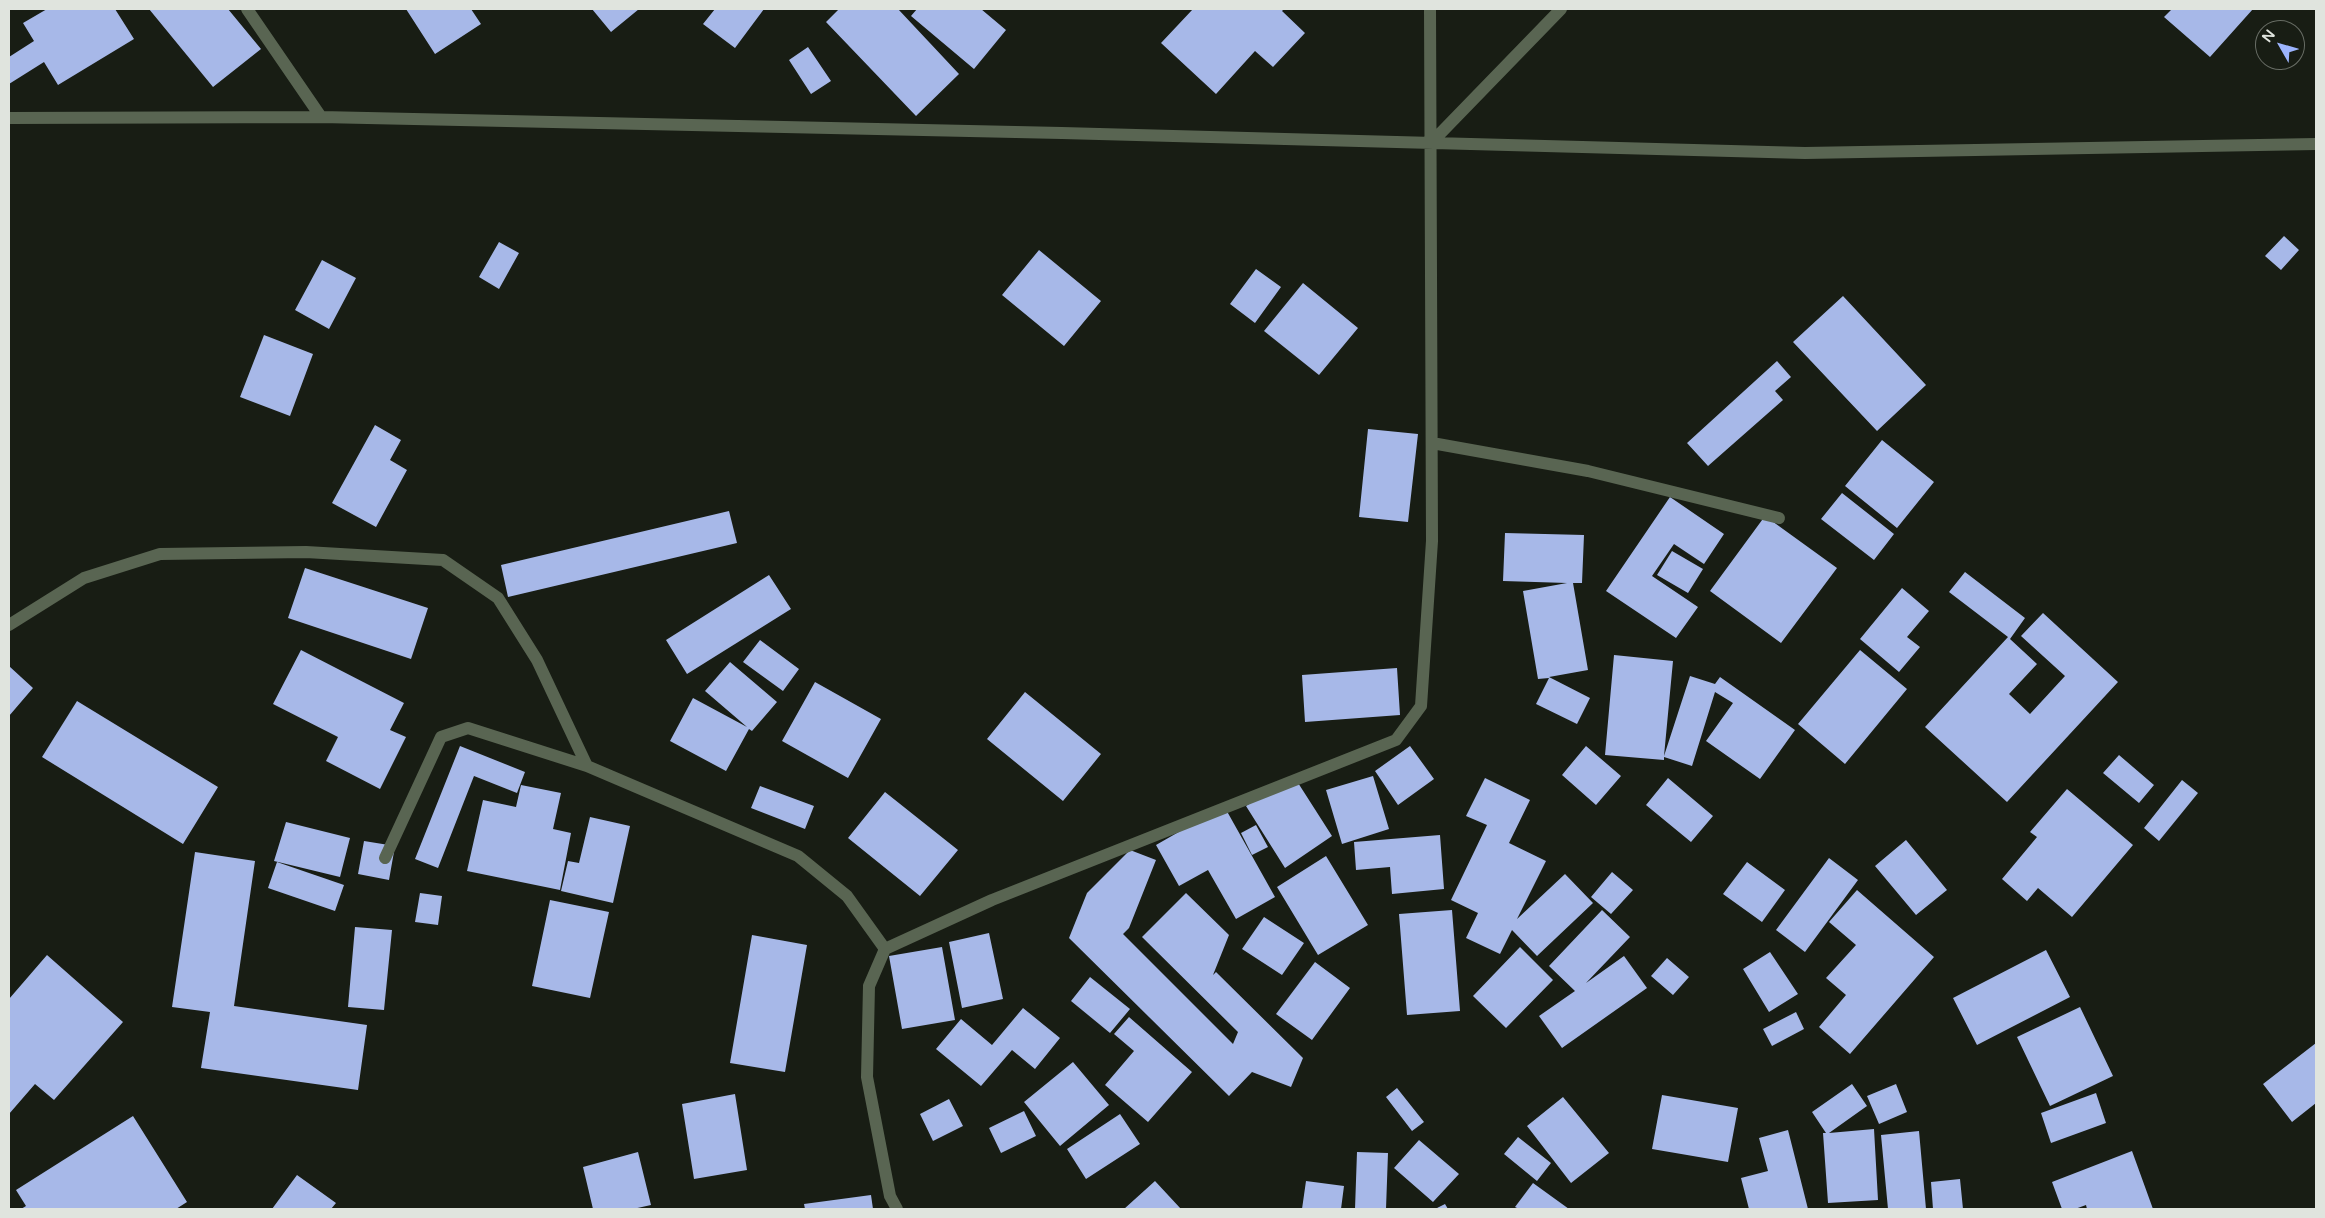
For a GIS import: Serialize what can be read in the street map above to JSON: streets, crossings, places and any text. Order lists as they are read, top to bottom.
{
  "north": "top left"
}
